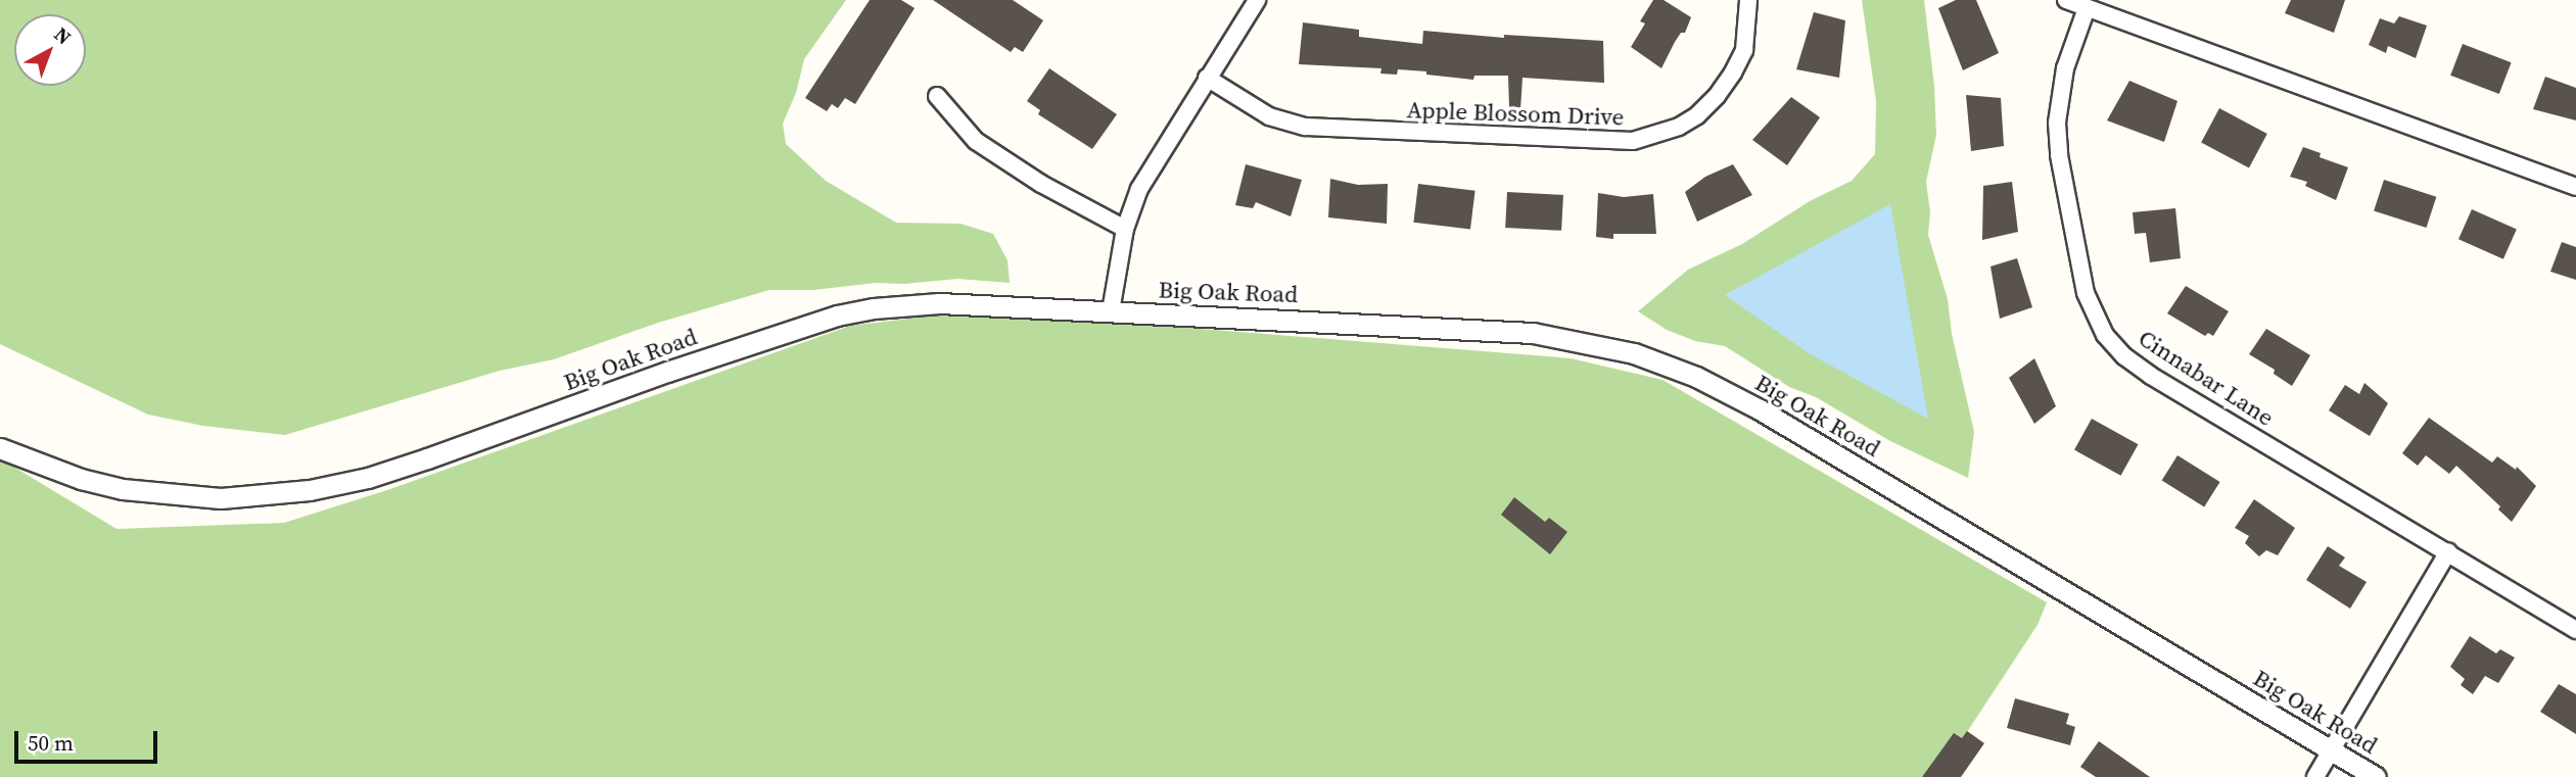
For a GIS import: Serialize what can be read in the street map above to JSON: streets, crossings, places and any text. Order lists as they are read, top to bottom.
{
  "streets": {
    "street": ["Apple Blossom Drive", "Big Oak Road", "Cinnabar Lane"]
  },
  "scale_bar": "50 m",
  "north": "top right"
}
